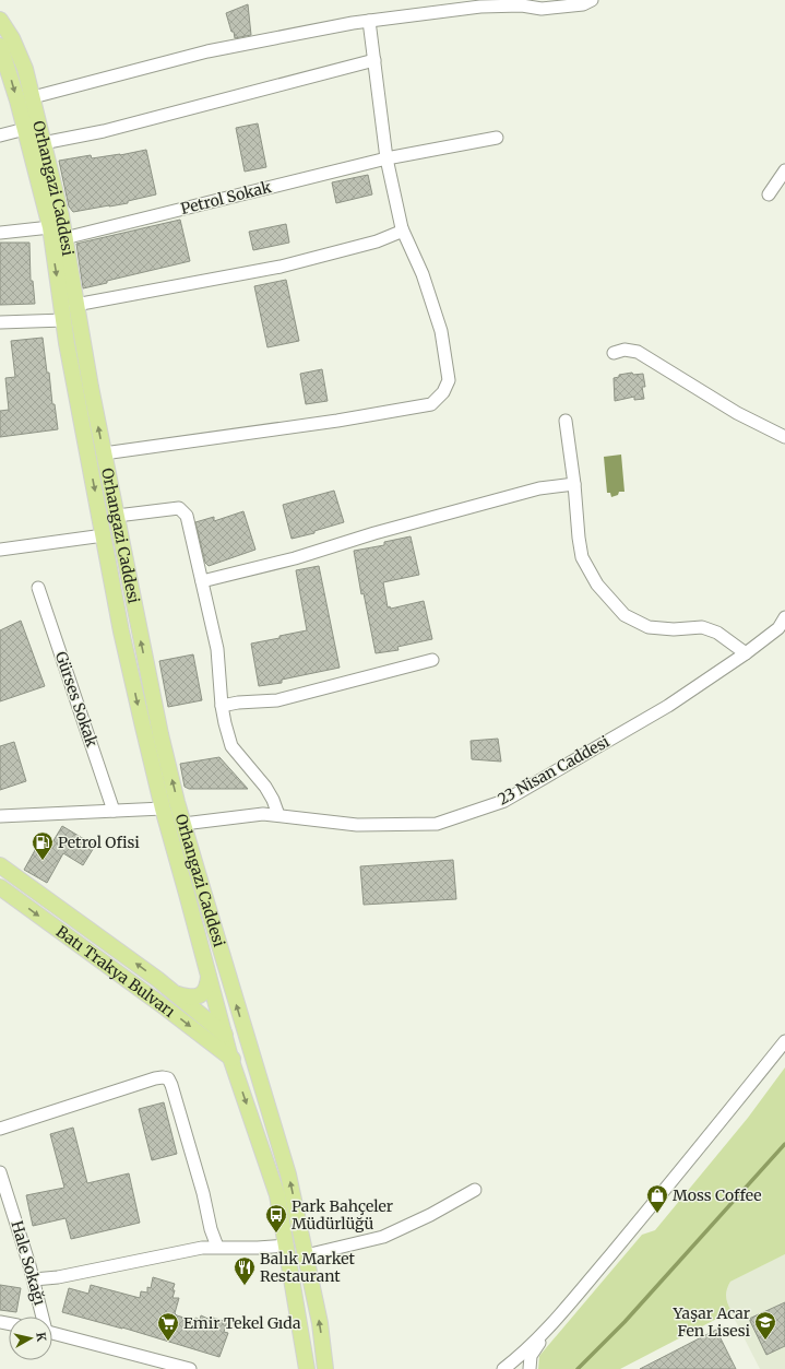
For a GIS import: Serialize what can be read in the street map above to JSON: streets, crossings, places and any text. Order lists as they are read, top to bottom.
{
  "streets": {
    "main road": ["Orhangazi Caddesi", "Batı Trakya Bulvarı"],
    "street": [
      "Petrol Sokak",
      "Gürses Sokak",
      "23 Nisan Caddesi",
      "Hale Sokağı"
    ]
  },
  "crossings": [
    ["Orhangazi Caddesi", "Petrol Sokak"],
    ["Orhangazi Caddesi", "23 Nisan Caddesi"],
    ["Orhangazi Caddesi", "Batı Trakya Bulvarı"]
  ],
  "places": {
    "fuel station": ["Petrol Ofisi"],
    "shop": ["Moss Coffee"],
    "bus stop": ["Park Bahçeler Müdürlüğü"],
    "restaurant": ["Balık Market Restaurant"],
    "school or university": ["Yaşar Acar Fen Lisesi"],
    "supermarket": ["Emir Tekel Gıda"]
  },
  "north": "right"
}
